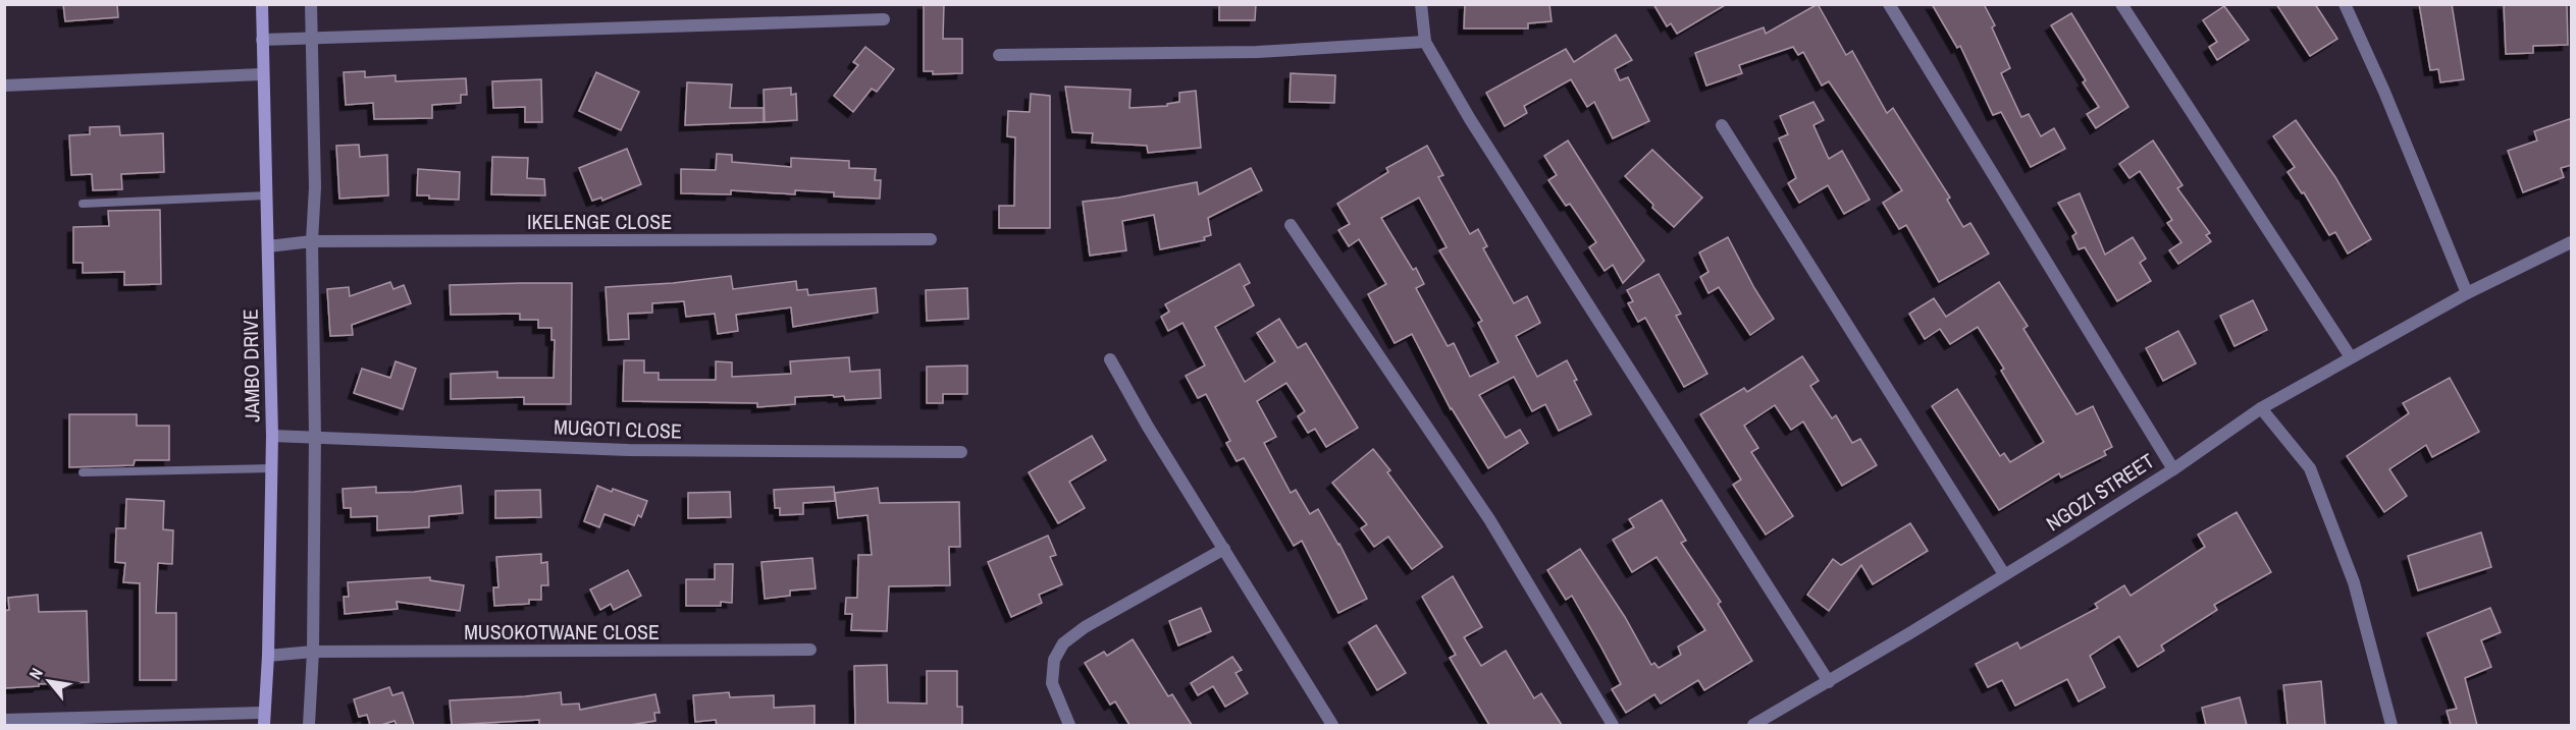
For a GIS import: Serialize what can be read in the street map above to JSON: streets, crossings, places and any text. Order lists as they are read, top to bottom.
{
  "streets": {
    "street": [
      "IKELENGE CLOSE",
      "JAMBO DRIVE",
      "MUGOTI CLOSE",
      "NGOZI STREET",
      "MUSOKOTWANE CLOSE"
    ]
  },
  "crossings": [
    ["IKELENGE CLOSE", "JAMBO DRIVE"],
    ["JAMBO DRIVE", "MUGOTI CLOSE"],
    ["JAMBO DRIVE", "MUSOKOTWANE CLOSE"]
  ],
  "north": "top left"
}
